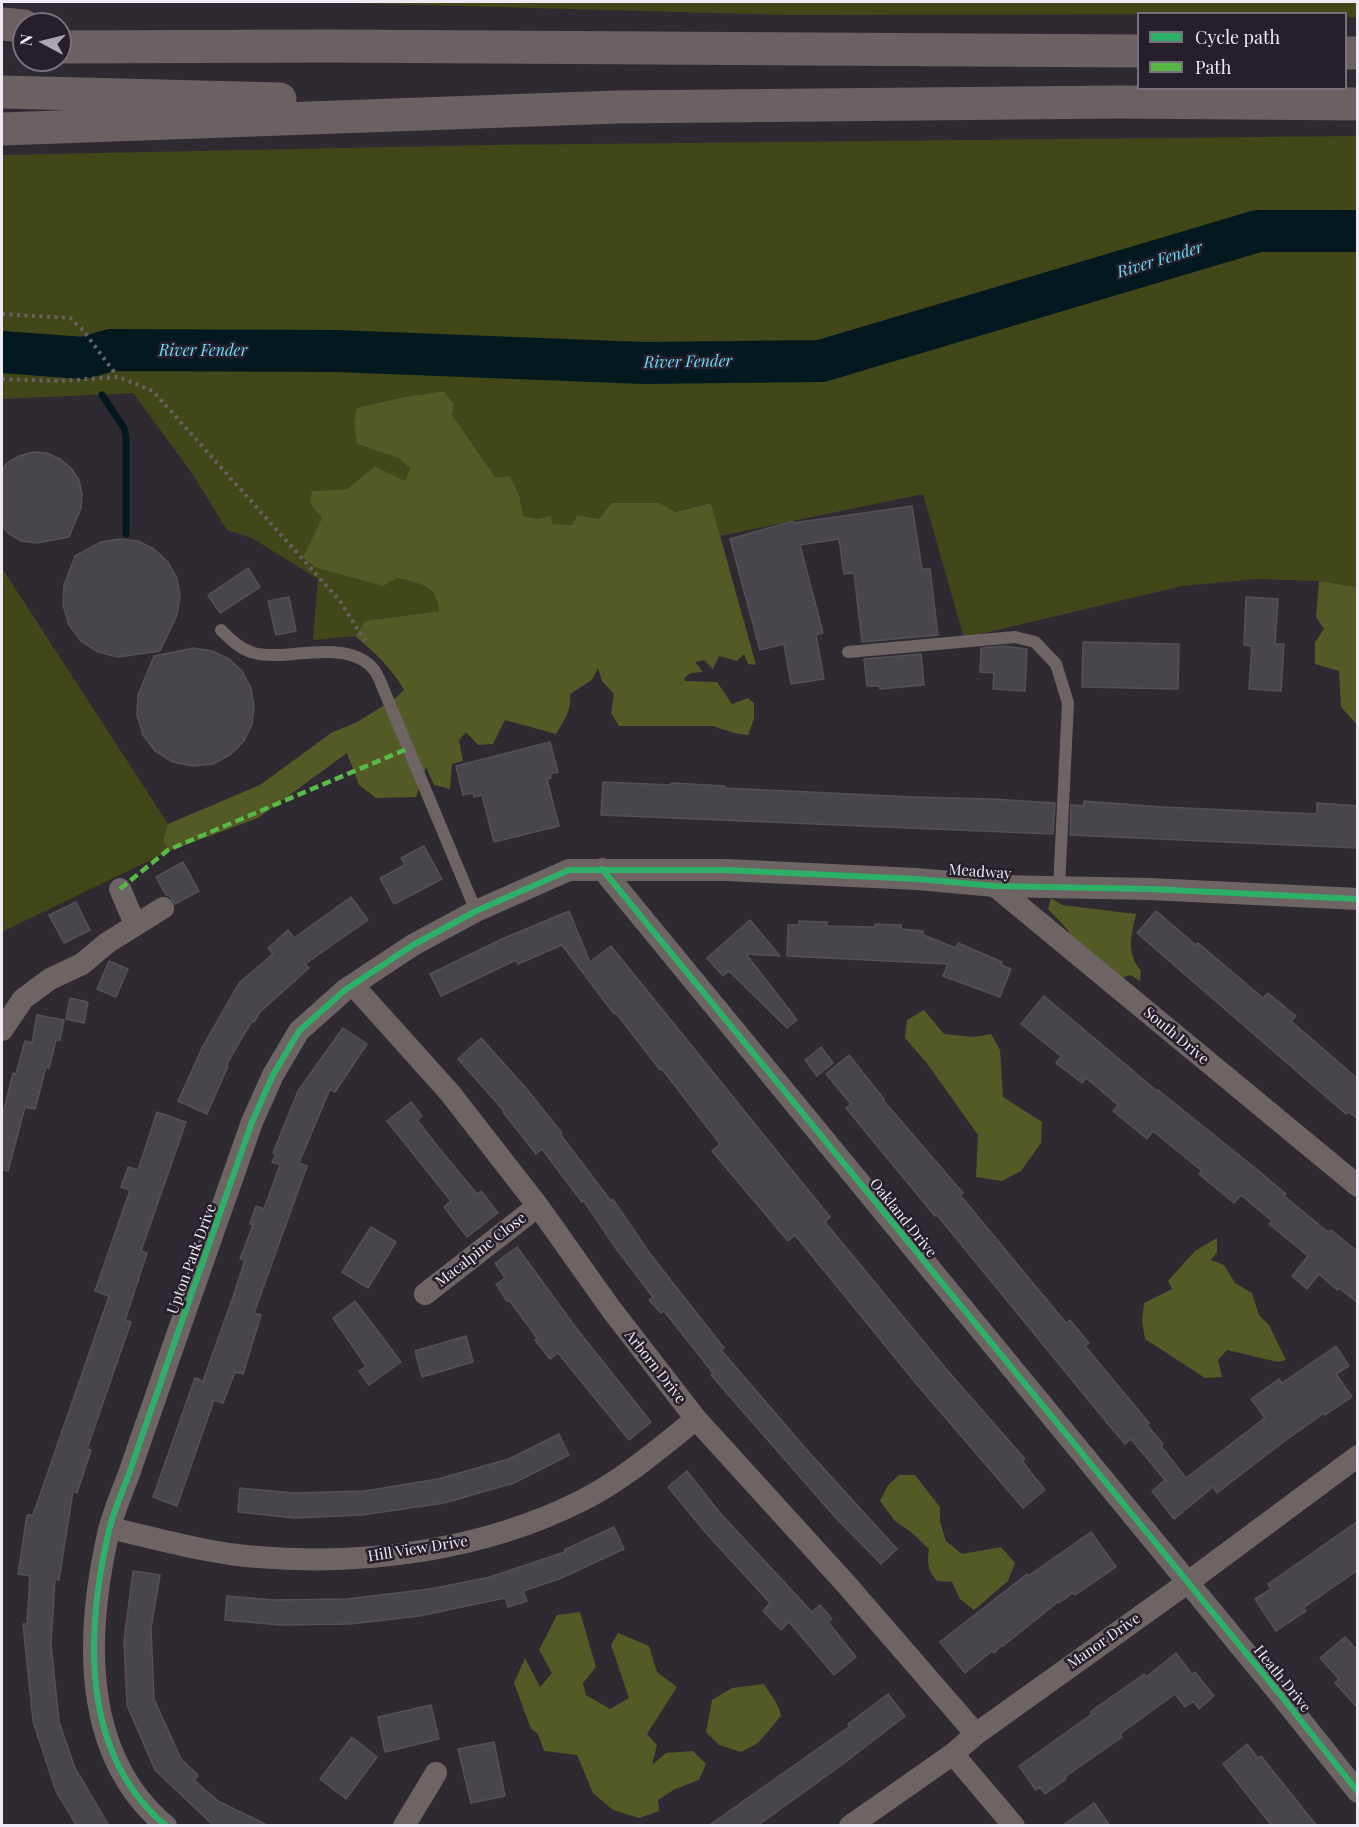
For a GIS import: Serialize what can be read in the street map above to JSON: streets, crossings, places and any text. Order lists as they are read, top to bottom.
{
  "streets": {
    "street": [
      "Meadway",
      "South Drive",
      "Oakland Drive",
      "Macalpine Close",
      "Upton Park Drive",
      "Arborn Drive",
      "Hill View Drive",
      "Manor Drive",
      "Heath Drive"
    ]
  },
  "crossings": [
    ["Meadway", "South Drive"],
    ["Meadway", "Oakland Drive"],
    ["Meadway", "Upton Park Drive"],
    ["Oakland Drive", "Upton Park Drive"],
    ["Oakland Drive", "Manor Drive"],
    ["Oakland Drive", "Heath Drive"],
    ["Macalpine Close", "Arborn Drive"],
    ["Upton Park Drive", "Arborn Drive"],
    ["Upton Park Drive", "Hill View Drive"],
    ["Arborn Drive", "Hill View Drive"],
    ["Arborn Drive", "Manor Drive"],
    ["Manor Drive", "Heath Drive"]
  ],
  "water": ["River Fender"],
  "legend": ["Cycle path", "Path"],
  "north": "left"
}
